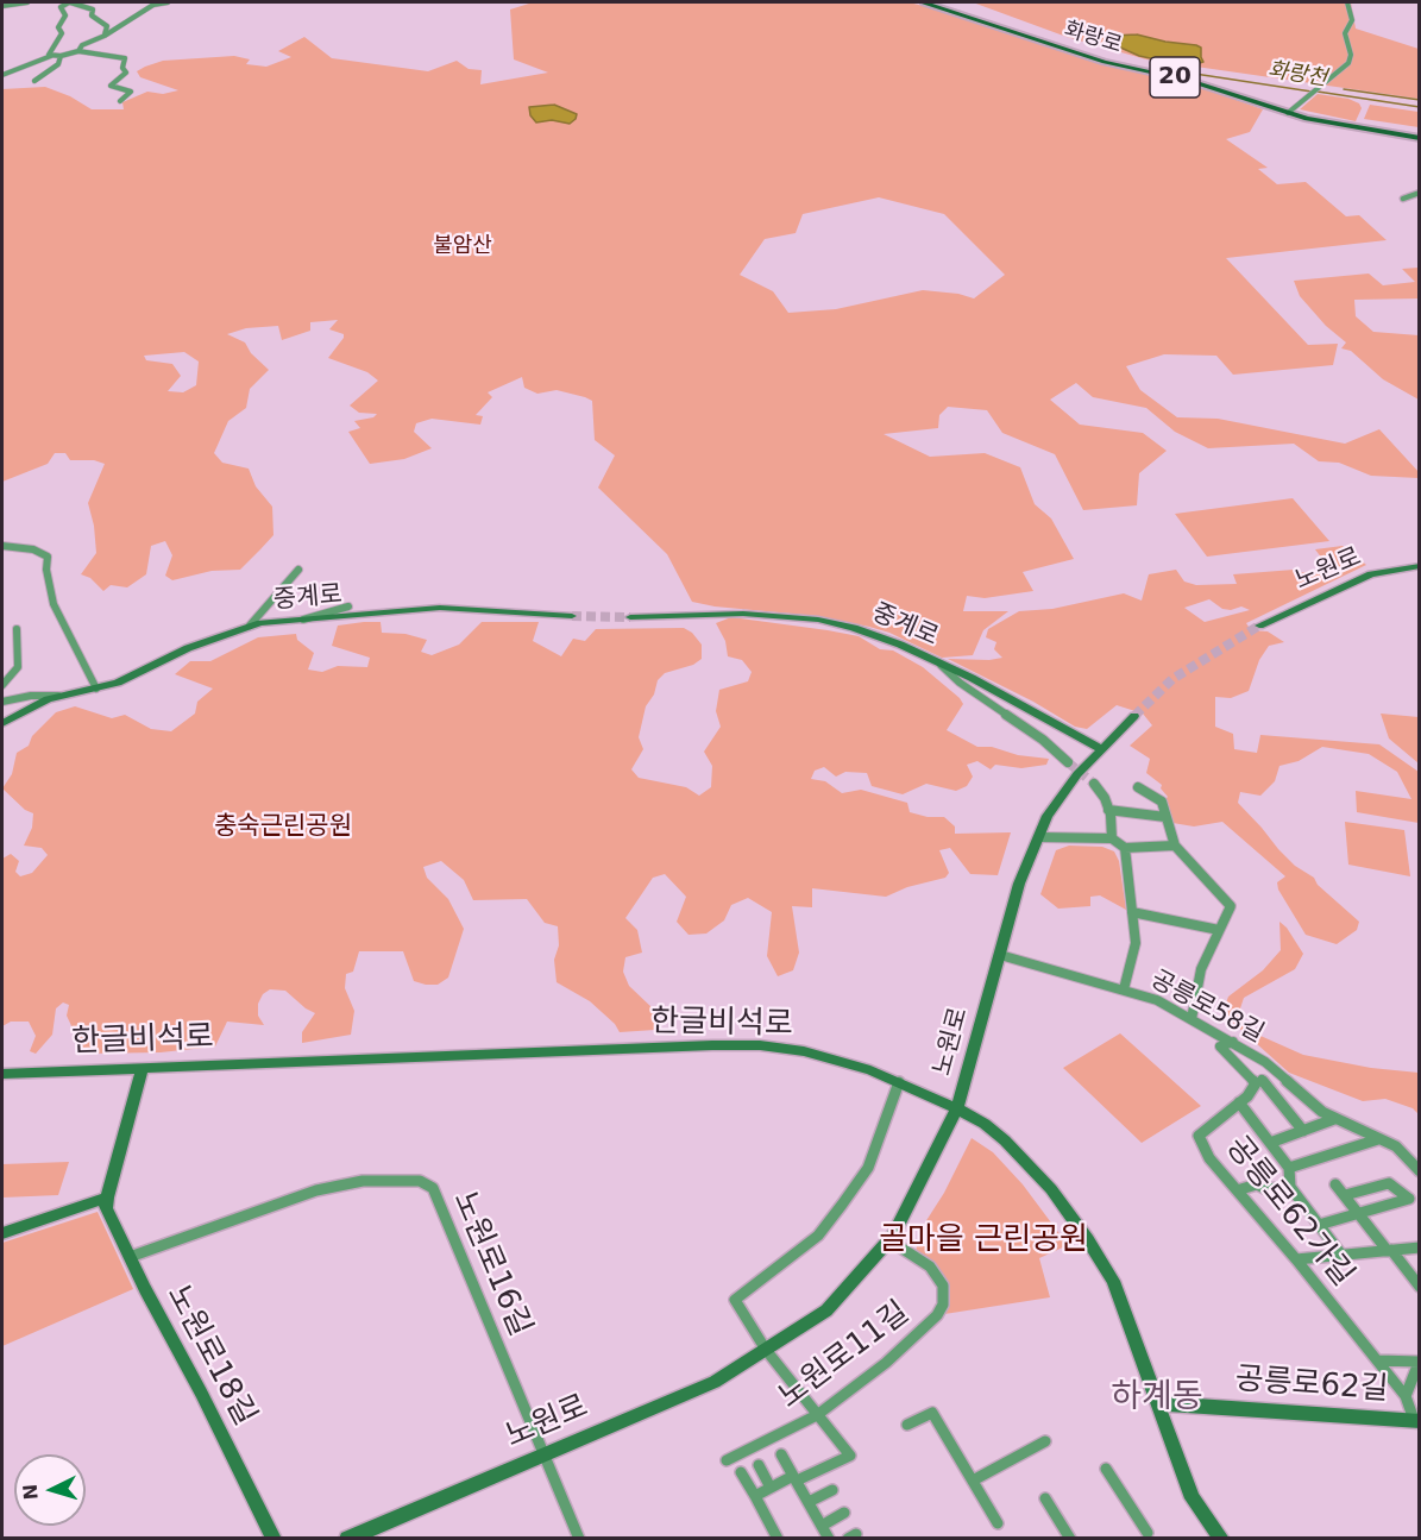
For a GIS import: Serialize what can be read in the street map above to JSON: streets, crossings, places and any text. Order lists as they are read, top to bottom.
{
  "streets": {
    "main road": [
      "화랑로",
      "20",
      "노원로",
      "중계로",
      "한글비석로",
      "노원로18길",
      "공릉로62길"
    ],
    "street": [
      "공릉로58길",
      "공릉로62가길",
      "노원로16길",
      "노원로11길"
    ]
  },
  "crossings": [
    ["노원로", "중계로"],
    ["노원로", "공릉로58길"],
    ["노원로", "한글비석로"],
    ["노원로", "노원로16길"],
    ["노원로", "노원로11길"],
    ["공릉로58길", "공릉로62가길"],
    ["한글비석로", "공릉로62길"],
    ["공릉로62가길", "공릉로62길"],
    ["노원로16길", "노원로18길"]
  ],
  "districts": ["하계동"],
  "water": ["화랑천"],
  "parks": ["불암산", "충숙근린공원", "골마을 근린공원"],
  "north": "left"
}
